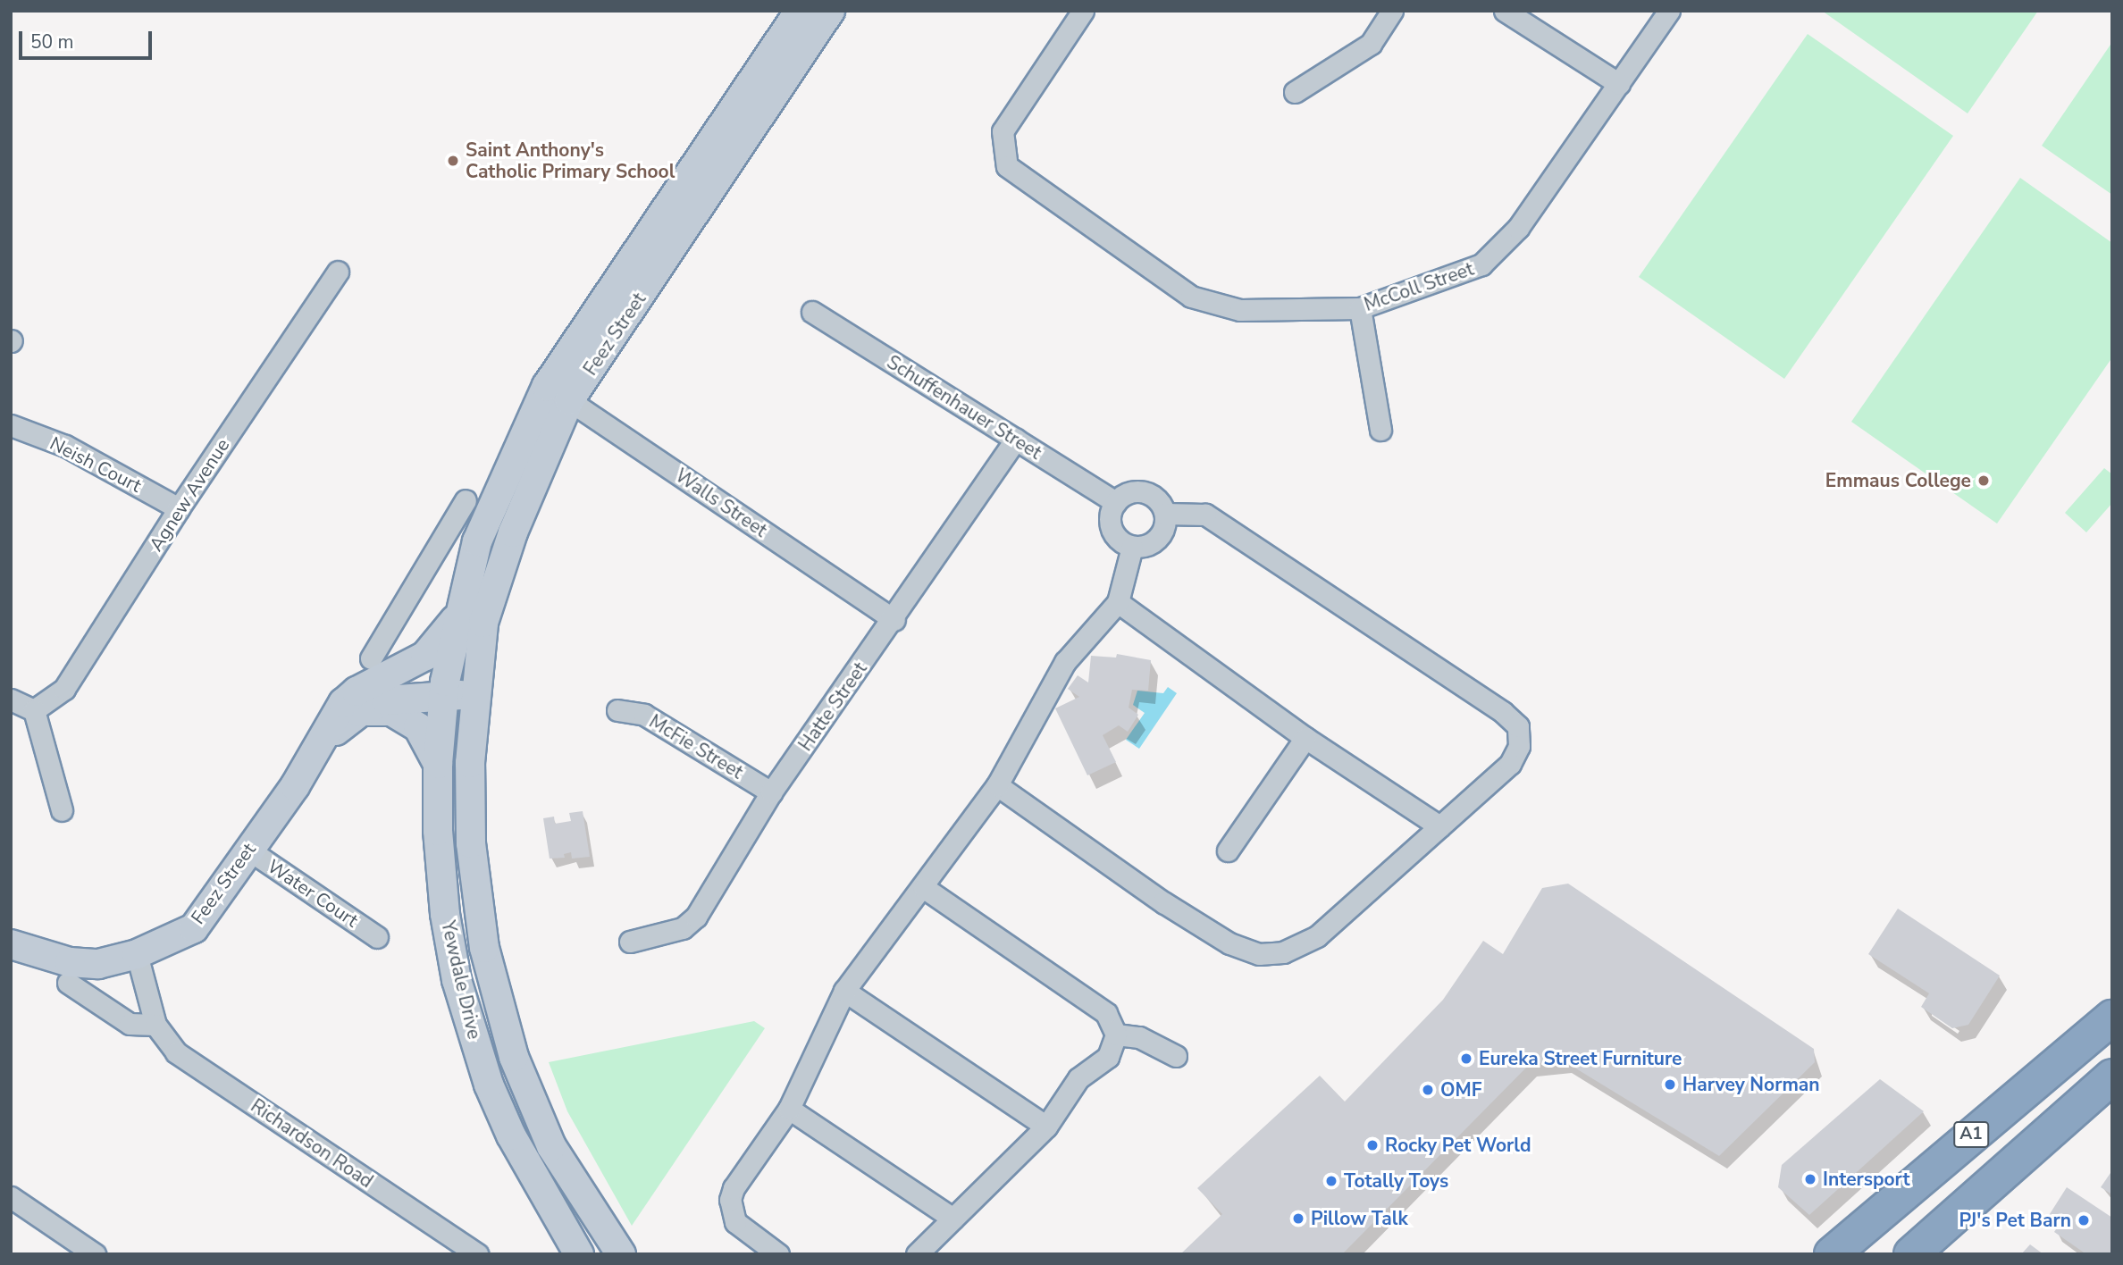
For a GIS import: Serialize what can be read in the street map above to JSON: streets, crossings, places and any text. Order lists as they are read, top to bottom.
{
  "streets": {
    "highway": ["A1"],
    "main road": ["Feez Street", "Yewdale Drive"],
    "street": [
      "McColl Street",
      "Schuffenhauer Street",
      "Neish Court",
      "Agnew Avenue",
      "Walls Street",
      "Hatte Street",
      "McFie Street",
      "Water Court",
      "Richardson Road"
    ]
  },
  "crossings": [
    ["Feez Street", "Walls Street"],
    ["Feez Street", "Water Court"],
    ["Feez Street", "Yewdale Drive"],
    ["Feez Street", "Richardson Road"],
    ["Schuffenhauer Street", "Hatte Street"],
    ["Neish Court", "Agnew Avenue"],
    ["Walls Street", "Hatte Street"],
    ["Hatte Street", "McFie Street"]
  ],
  "places": [
    "Saint Anthony's Catholic Primary School",
    "Emmaus College",
    "Eureka Street Furniture",
    "Harvey Norman",
    "OMF",
    "Rocky Pet World",
    "Intersport",
    "Totally Toys",
    "Pillow Talk",
    "PJ's Pet Barn"
  ],
  "scale_bar": "50 m"
}
